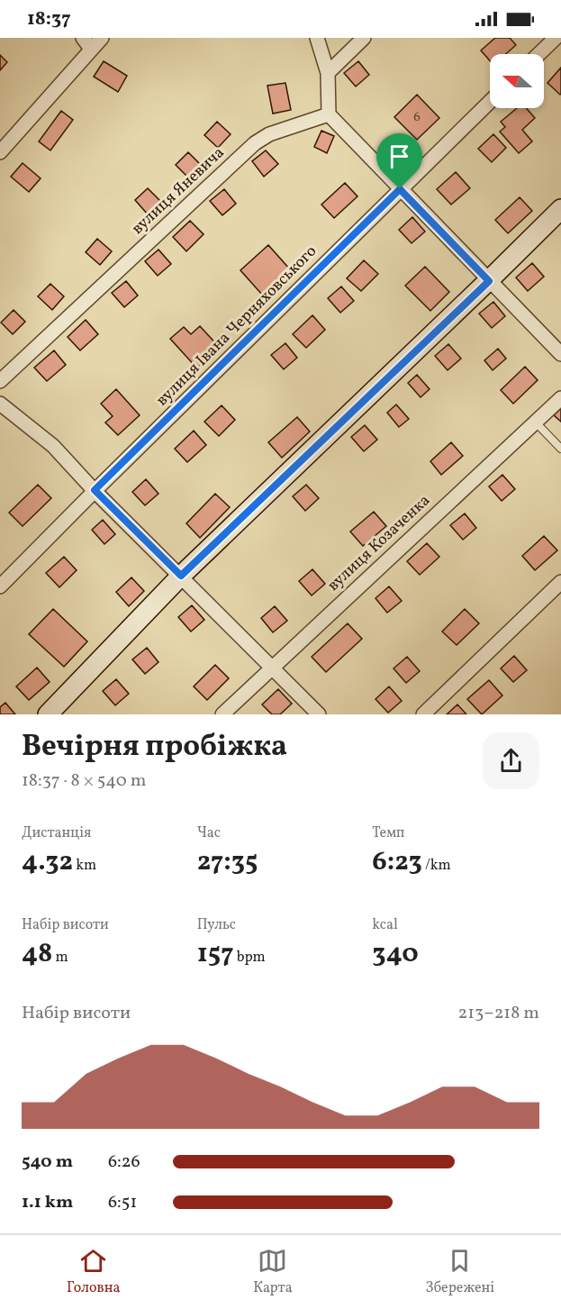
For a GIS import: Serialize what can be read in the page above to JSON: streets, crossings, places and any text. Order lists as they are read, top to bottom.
{
  "streets": {
    "street": ["вулиця Яневича", "вулиця Івана Черняховського", "вулиця Козаченка"]
  },
  "house_numbers": ["6"],
  "north": "left",
  "page": {
    "status": "18:37",
    "heading": ["Вечірня пробіжка", "18:37 · 8 × 540 m"],
    "stats": [
      ["Дистанція", "4.32 km"],
      ["Час", "27:35"],
      ["Темп", "6:23 /km"],
      ["Набір висоти", "48 m"],
      ["Пульс", "157 bpm"],
      ["kcal", "340"]
    ],
    "chart": ["Набір висоти", "213–218 m"],
    "list": [
      {
        "name": "540 m",
        "note": "6:26"
      },
      {
        "name": "1.1 km",
        "note": "6:51"
      }
    ],
    "tabs": ["Головна", "Карта", "Збережені"]
  }
}
